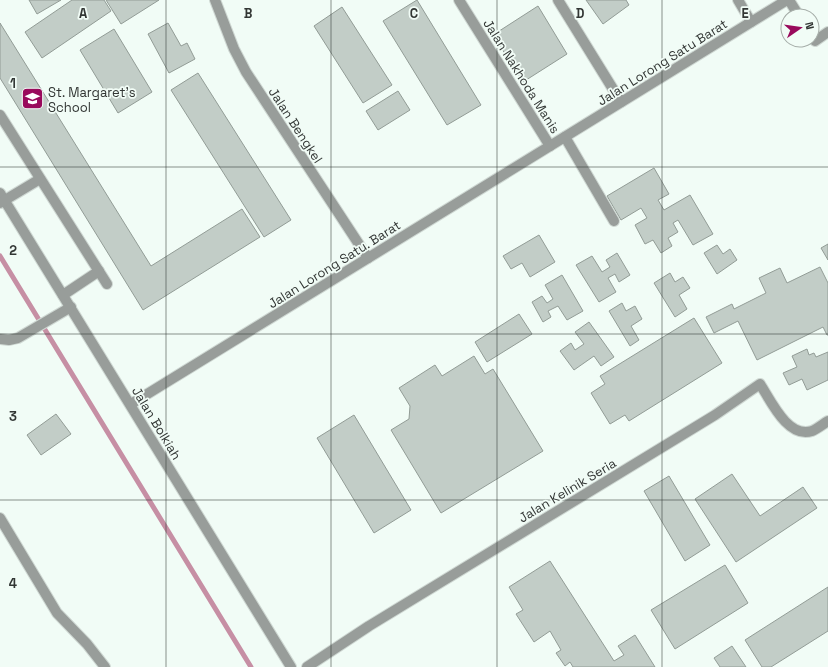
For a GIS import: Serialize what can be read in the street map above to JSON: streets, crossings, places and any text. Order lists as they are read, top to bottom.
{
  "streets": {
    "street": [
      "Jalan Lorong Satu Barat",
      "Jalan Nakhoda Manis",
      "Jalan Bengkel",
      "Jalan Lorong Satu. Barat",
      "Jalan Bolkiah",
      "Jalan Kelinik Seria"
    ]
  },
  "crossings": [
    ["Jalan Lorong Satu Barat", "Jalan Nakhoda Manis"],
    ["Jalan Lorong Satu Barat", "Jalan Lorong Satu. Barat"],
    ["Jalan Nakhoda Manis", "Jalan Lorong Satu. Barat"],
    ["Jalan Bengkel", "Jalan Lorong Satu. Barat"],
    ["Jalan Lorong Satu. Barat", "Jalan Bolkiah"]
  ],
  "places": {
    "school or university": ["St. Margaret’s School"]
  },
  "north": "right",
  "grid": {
    "columns": [
      "A",
      "B",
      "C",
      "D",
      "E"
    ],
    "rows": [
      "1",
      "2",
      "3",
      "4"
    ]
  }
}
